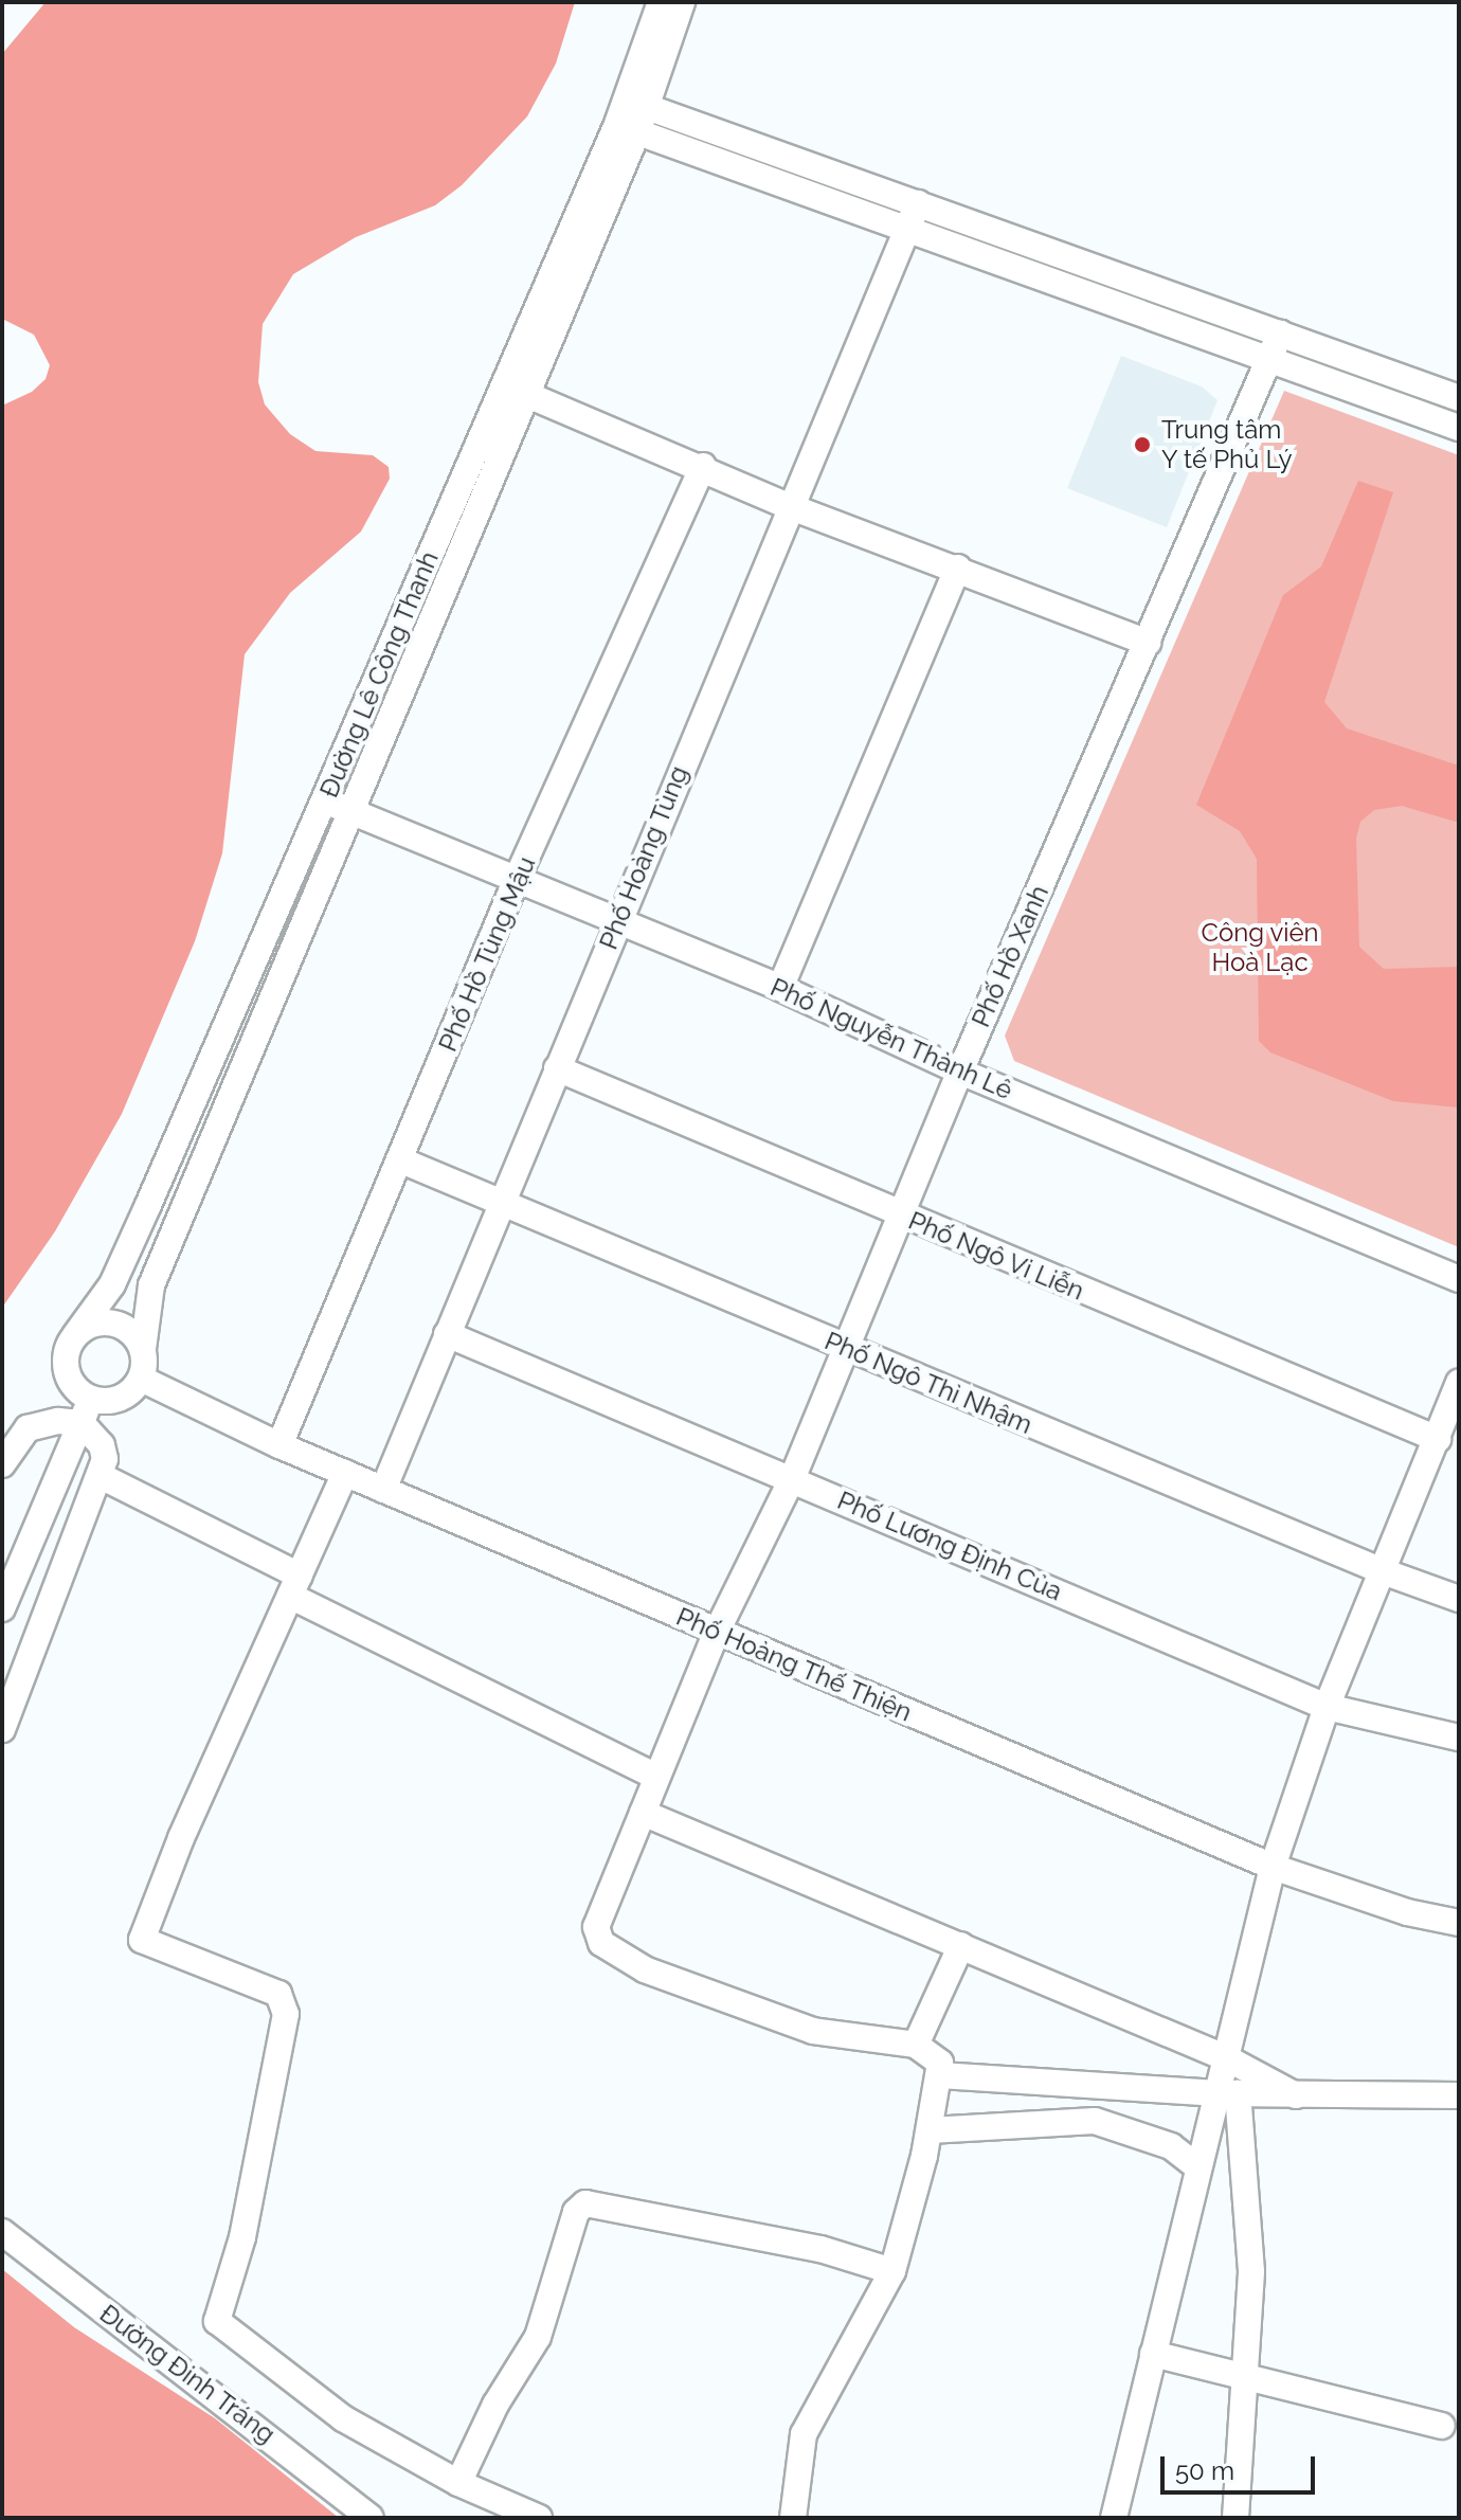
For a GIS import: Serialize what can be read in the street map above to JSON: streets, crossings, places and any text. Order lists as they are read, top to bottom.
{
  "streets": {
    "street": [
      "Đường Lê Công Thanh",
      "Phố Hoàng Tùng",
      "Phố Hồ Tùng Mậu",
      "Phố Hồ Xanh",
      "Phố Nguyễn Thành Lê",
      "Phố Ngô Vi Liễn",
      "Phố Ngô Thì Nhậm",
      "Phố Lương Định Của",
      "Phố Hoàng Thế Thiện",
      "Đường Đinh Tráng"
    ]
  },
  "crossings": [
    ["Đường Lê Công Thanh", "Phố Nguyễn Thành Lê"],
    ["Đường Lê Công Thanh", "Phố Hoàng Thế Thiện"],
    ["Phố Hoàng Tùng", "Phố Nguyễn Thành Lê"],
    ["Phố Hoàng Tùng", "Phố Ngô Vi Liễn"],
    ["Phố Hoàng Tùng", "Phố Ngô Thì Nhậm"],
    ["Phố Hoàng Tùng", "Phố Lương Định Của"],
    ["Phố Hoàng Tùng", "Phố Hoàng Thế Thiện"],
    ["Phố Hồ Tùng Mậu", "Phố Nguyễn Thành Lê"],
    ["Phố Hồ Tùng Mậu", "Phố Ngô Thì Nhậm"],
    ["Phố Hồ Tùng Mậu", "Phố Hoàng Thế Thiện"],
    ["Phố Hồ Xanh", "Phố Nguyễn Thành Lê"],
    ["Phố Hồ Xanh", "Phố Ngô Vi Liễn"],
    ["Phố Hồ Xanh", "Phố Ngô Thì Nhậm"],
    ["Phố Hồ Xanh", "Phố Lương Định Của"],
    ["Phố Hồ Xanh", "Phố Hoàng Thế Thiện"]
  ],
  "parks": ["Công viên Hoà Lạc"],
  "places": ["Trung tâm Y tế Phủ Lý"],
  "scale_bar": "50 m"
}
